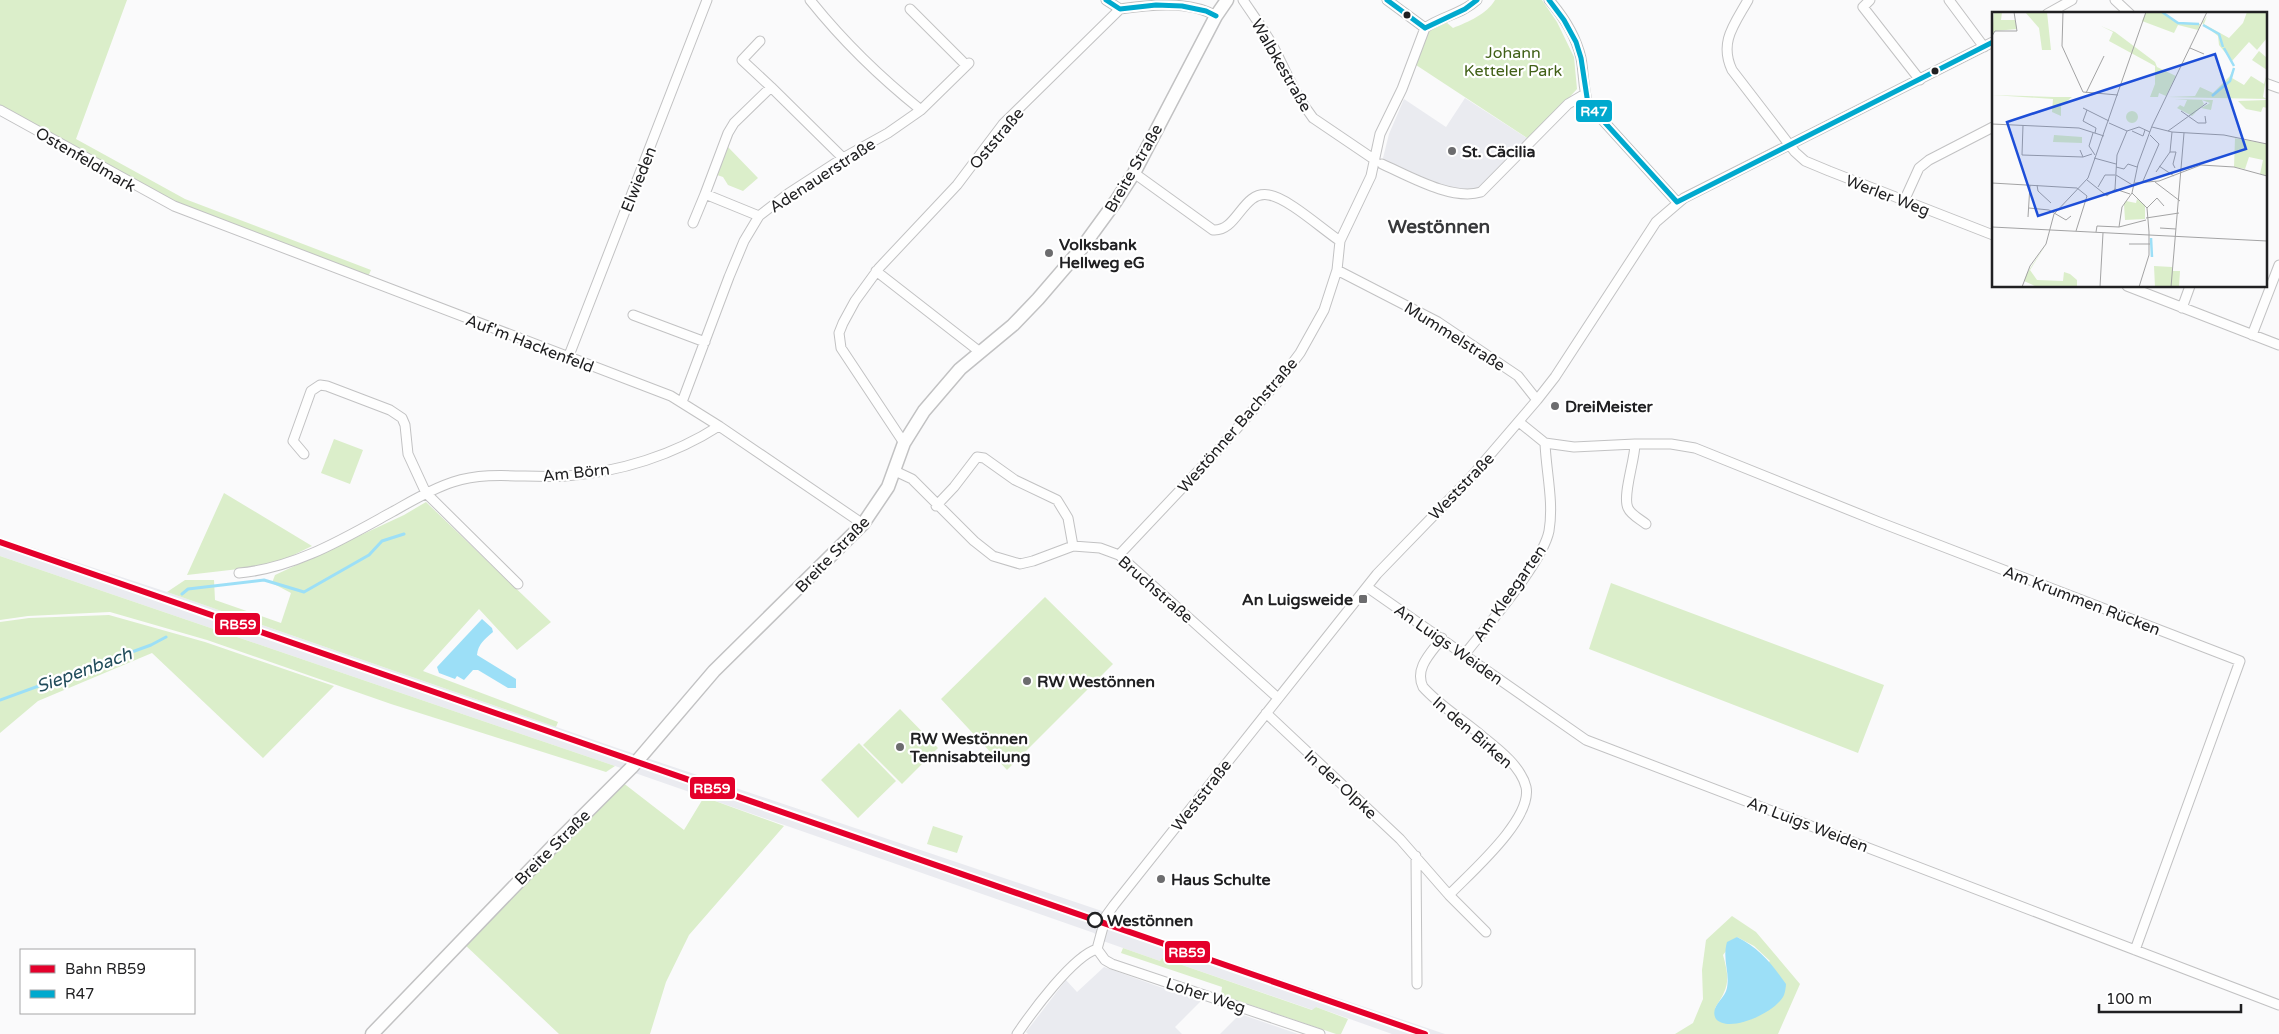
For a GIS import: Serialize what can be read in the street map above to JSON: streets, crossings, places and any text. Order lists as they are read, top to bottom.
{
  "streets": {
    "street": [
      "Walbkestraße",
      "Oststraße",
      "Ostenfeldmark",
      "Breite Straße",
      "Adenauerstraße",
      "Elwieden",
      "Werler Weg",
      "Mummelstraße",
      "Auf'm Hackenfeld",
      "Westönner Bachstraße",
      "Am Börn",
      "Weststraße",
      "Bruchstraße",
      "Am Kleegarten",
      "Am Krummen Rücken",
      "An Luigs Weiden",
      "In den Birken",
      "In der Olpke",
      "Loher Weg"
    ]
  },
  "crossings": [
    ["Walbkestraße", "Westönner Bachstraße"],
    ["Oststraße", "Breite Straße"],
    ["Ostenfeldmark", "Auf'm Hackenfeld"],
    ["Breite Straße", "Auf'm Hackenfeld"],
    ["Breite Straße", "Bruchstraße"],
    ["Adenauerstraße", "Auf'm Hackenfeld"],
    ["Elwieden", "Auf'm Hackenfeld"],
    ["Werler Weg", "Weststraße"],
    ["Mummelstraße", "Westönner Bachstraße"],
    ["Mummelstraße", "Weststraße"],
    ["Auf'm Hackenfeld", "Am Börn"],
    ["Westönner Bachstraße", "Bruchstraße"],
    ["Weststraße", "Bruchstraße"],
    ["Weststraße", "An Luigs Weiden"],
    ["Weststraße", "In der Olpke"],
    ["Weststraße", "Loher Weg"],
    ["Am Kleegarten", "Am Krummen Rücken"],
    ["Am Kleegarten", "An Luigs Weiden"],
    ["Am Krummen Rücken", "An Luigs Weiden"],
    ["An Luigs Weiden", "In den Birken"],
    ["In den Birken", "In der Olpke"]
  ],
  "districts": ["Westönnen"],
  "water": ["Siepenbach"],
  "parks": ["Johann Ketteler Park"],
  "places": {
    "other": [
      "St. Cäcilia",
      "Volksbank Hellweg eG",
      "DreiMeister",
      "RW Westönnen",
      "RW Westönnen Tennisabteilung",
      "Haus Schulte",
      "Westönnen"
    ],
    "transit": ["An Luigsweide"]
  },
  "lines": ["transit line R47", "rail line RB59"],
  "legend": ["Bahn RB59", "R47"],
  "scale_bar": "100 m"
}
